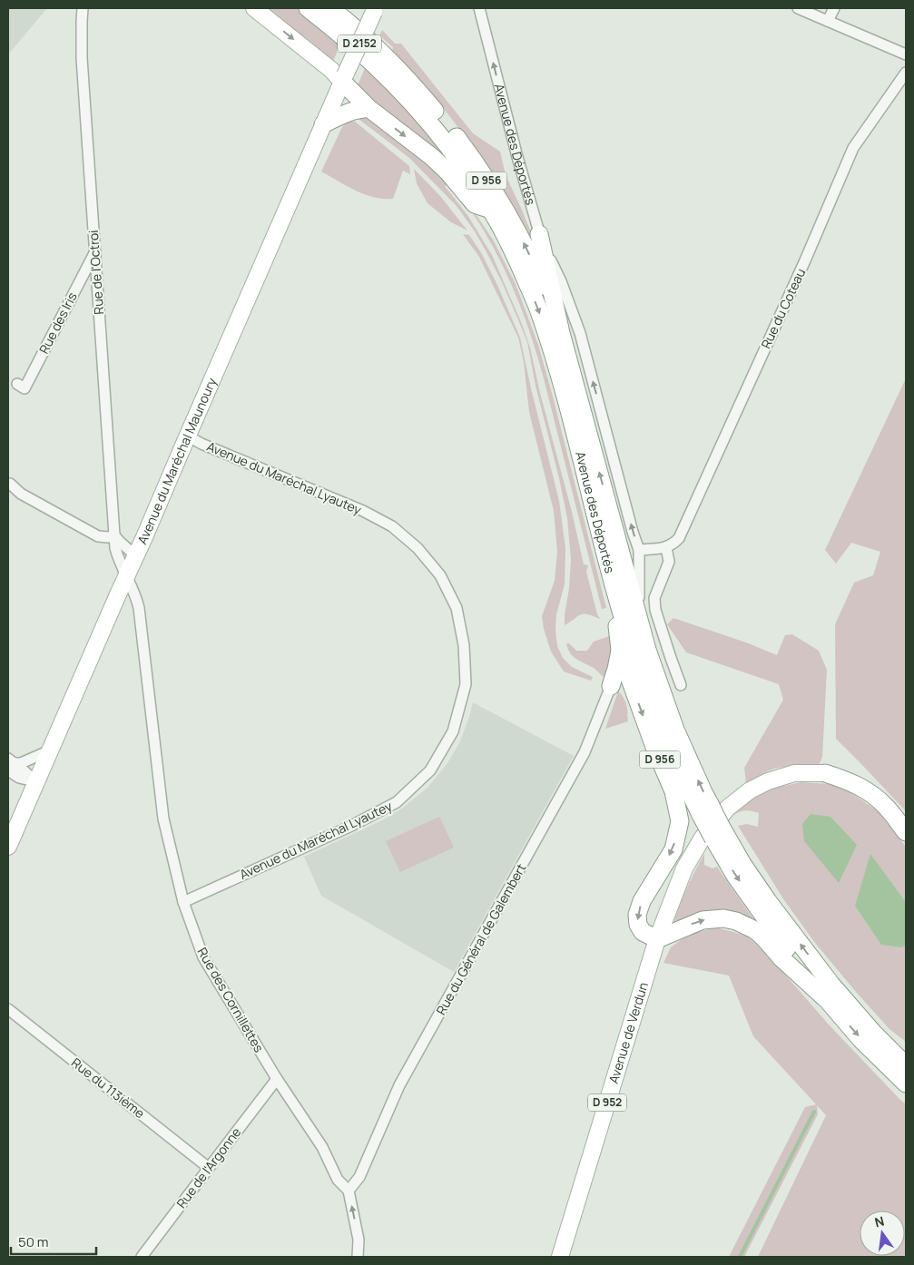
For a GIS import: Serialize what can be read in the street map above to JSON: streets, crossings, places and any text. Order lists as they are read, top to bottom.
{
  "streets": {
    "highway": ["Avenue des Déportés", "D 956"],
    "main road": [
      "D 2152",
      "Avenue du Maréchal Maunoury",
      "Avenue de Verdun",
      "D 952"
    ],
    "street": [
      "Rue de l'Octroi",
      "Rue du Coteau",
      "Rue des Iris",
      "Avenue du Maréchal Lyautey",
      "Rue du Général de Galembert",
      "Rue des Cornillettes",
      "Rue du 113ième",
      "Rue de l'Argonne"
    ]
  },
  "crossings": [
    ["D 2152", "D 956"],
    ["D 2152", "Avenue du Maréchal Maunoury"],
    ["Avenue des Déportés", "D 956"],
    ["D 956", "Avenue du Maréchal Maunoury"],
    ["D 956", "Avenue de Verdun"],
    ["Rue de l'Octroi", "Rue des Iris"],
    ["Rue de l'Octroi", "Avenue du Maréchal Maunoury"],
    ["Rue de l'Octroi", "Rue des Cornillettes"],
    ["Avenue du Maréchal Maunoury", "Avenue du Maréchal Lyautey"],
    ["Avenue du Maréchal Maunoury", "Rue des Cornillettes"],
    ["Avenue du Maréchal Lyautey", "Rue des Cornillettes"],
    ["Rue du Général de Galembert", "Rue des Cornillettes"],
    ["Rue des Cornillettes", "Rue de l'Argonne"],
    ["Rue du 113ième", "Rue de l'Argonne"]
  ],
  "scale_bar": "50 m",
  "north": "top"
}
